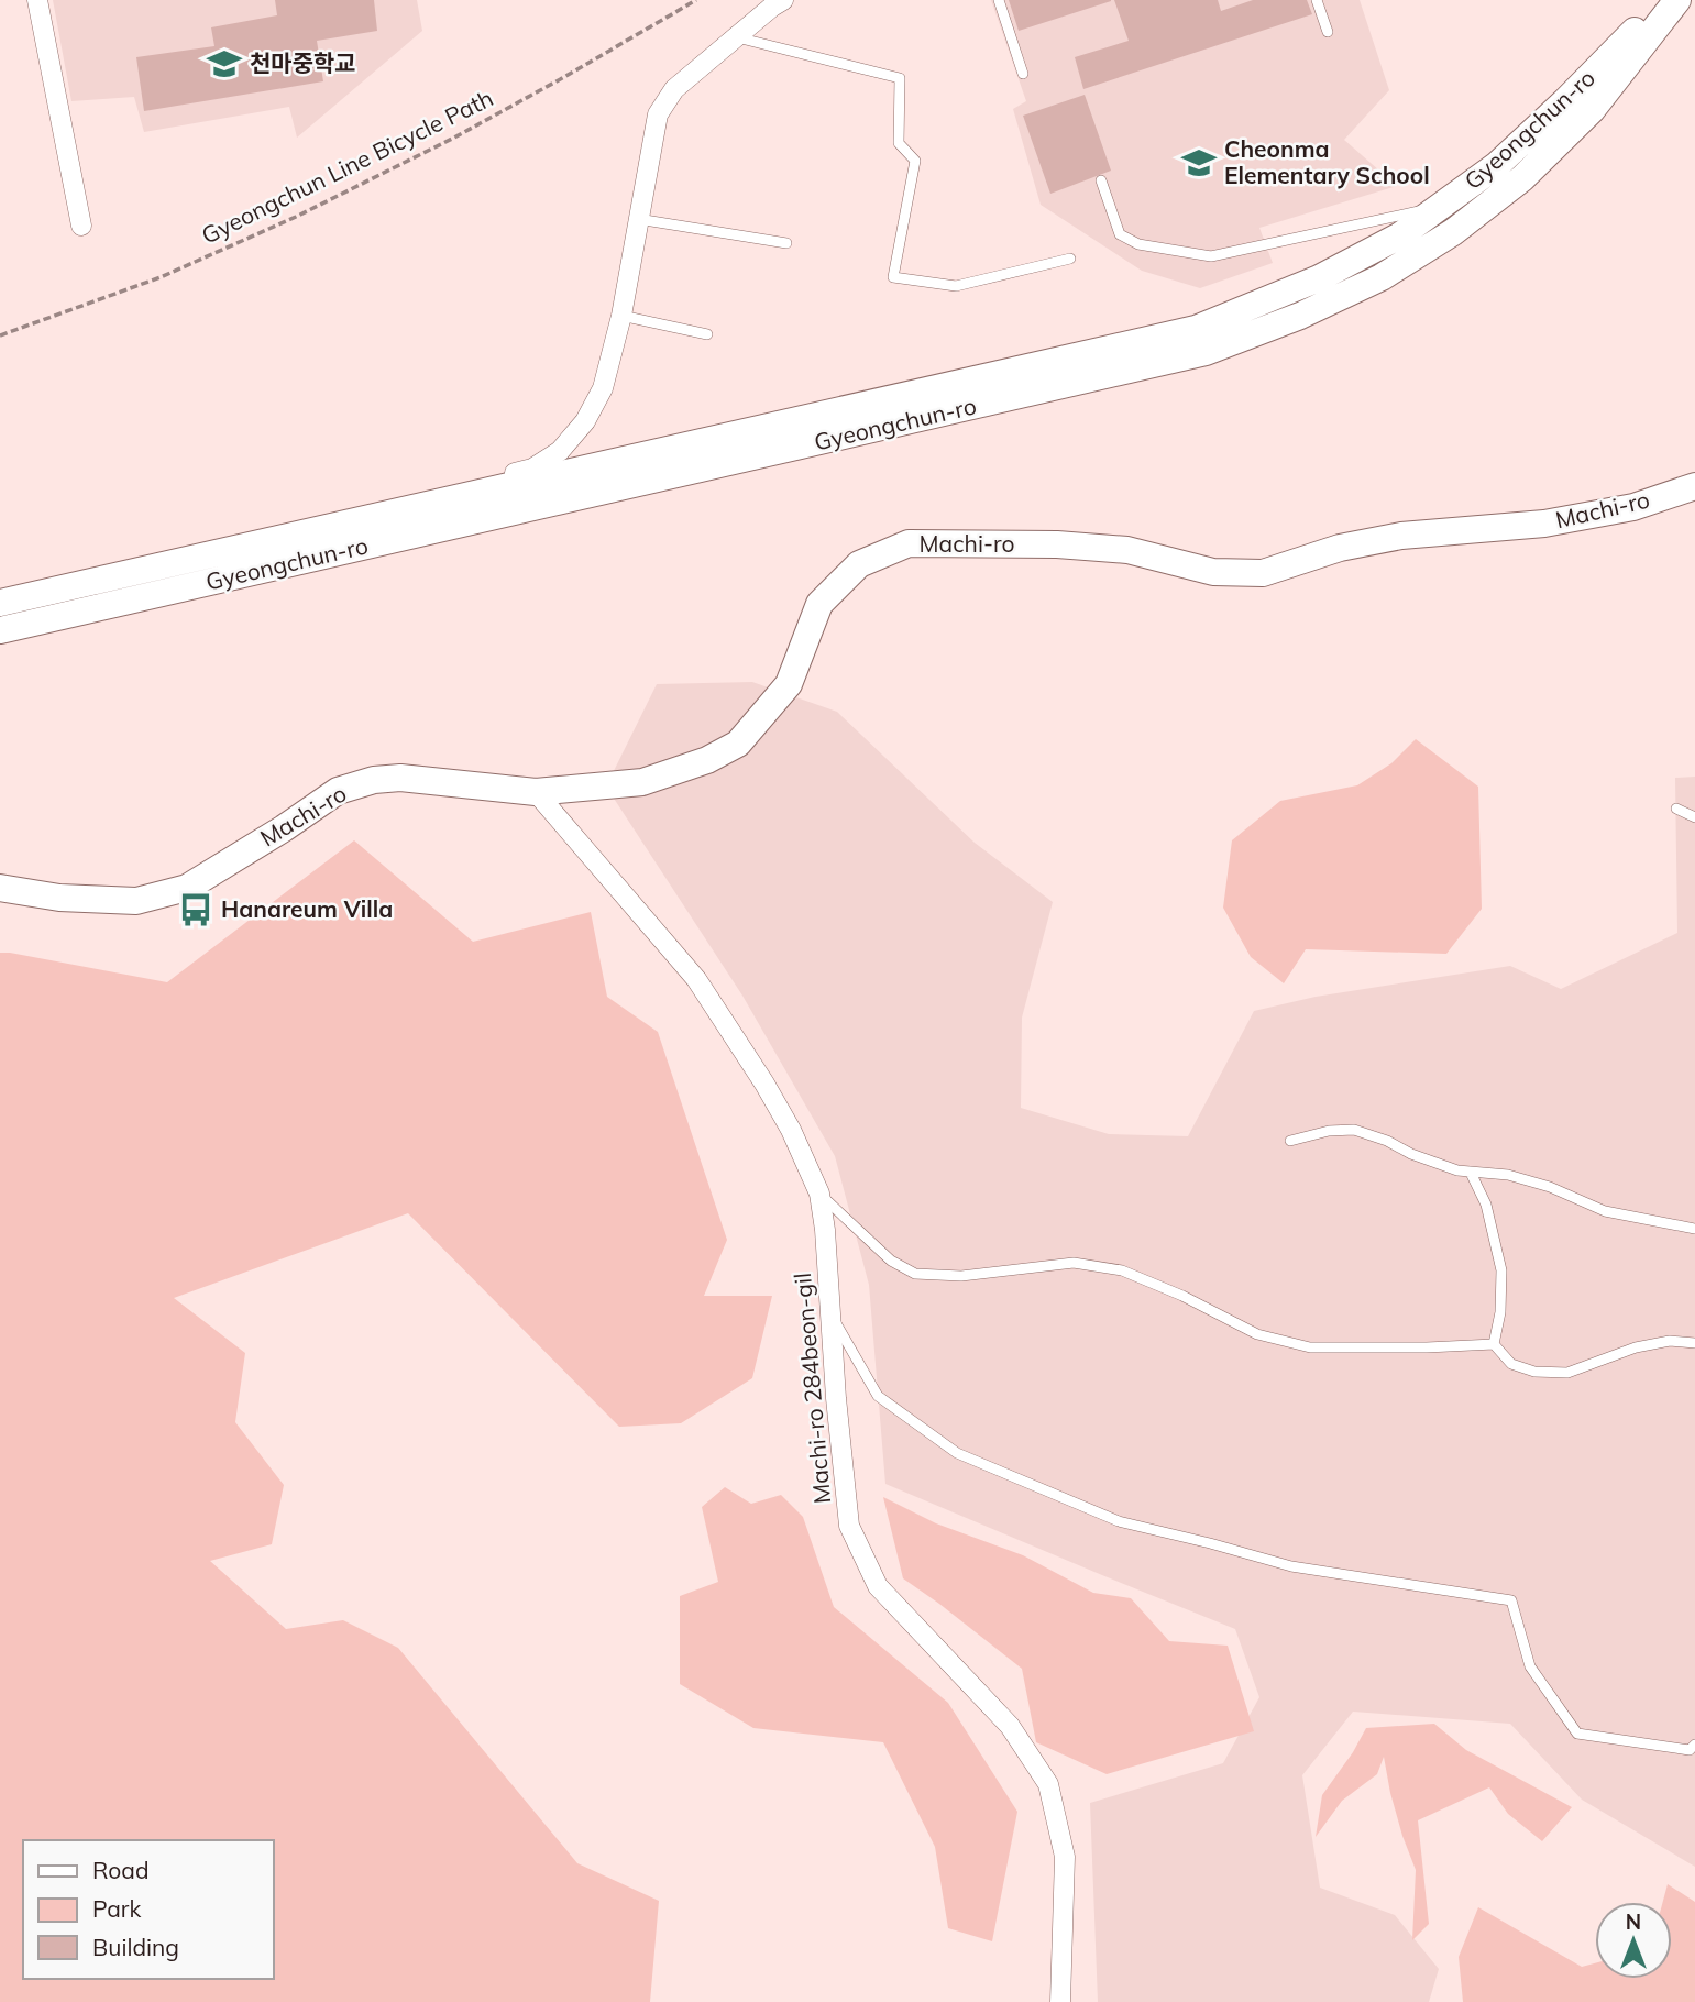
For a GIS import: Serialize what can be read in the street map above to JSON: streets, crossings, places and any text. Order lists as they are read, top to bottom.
{
  "streets": {
    "street": ["Gyeongchun-ro", "Machi-ro", "Machi-ro 284beon-gil"],
    "path": ["Gyeongchun Line Bicycle Path"]
  },
  "crossings": [
    ["Machi-ro", "Machi-ro 284beon-gil"]
  ],
  "places": {
    "school or university": ["천마중학교", "Cheonma Elementary School"],
    "bus stop": ["Hanareum Villa"]
  },
  "legend": ["Road", "Park", "Building"],
  "north": "top"
}
